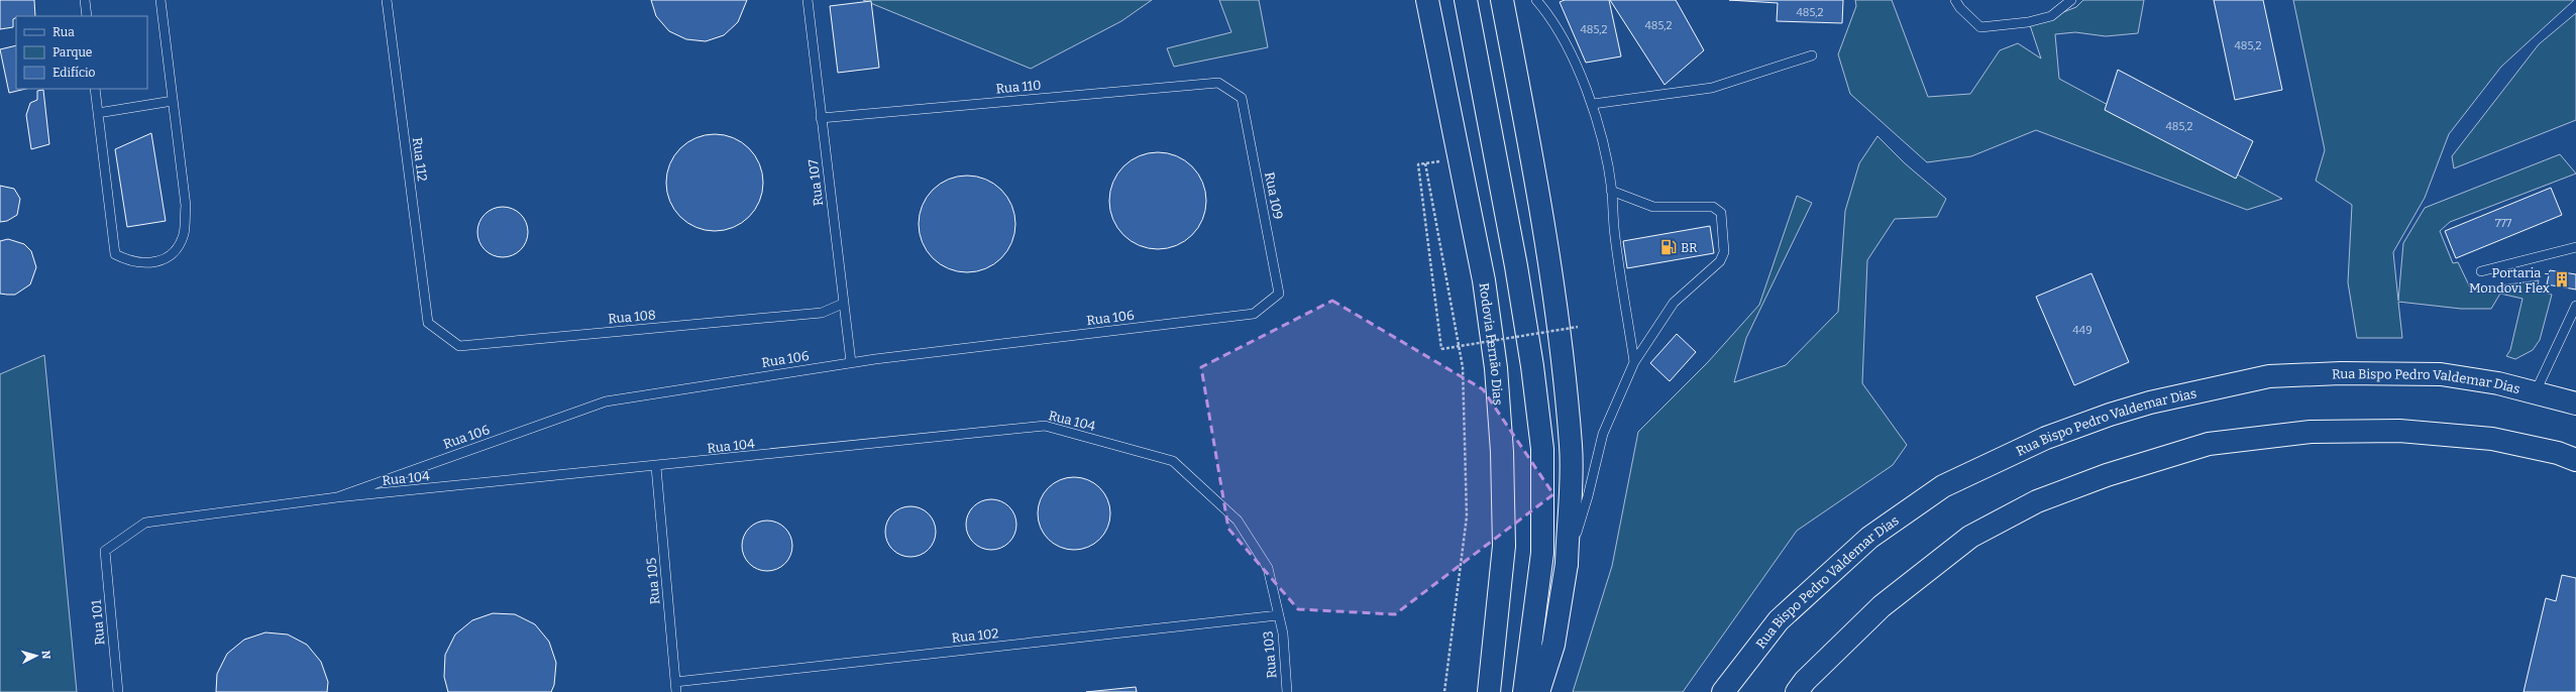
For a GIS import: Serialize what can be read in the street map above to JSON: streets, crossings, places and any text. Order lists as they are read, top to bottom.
{
  "streets": {
    "main road": ["Rodovia Fernão Dias", "Rua Bispo Pedro Valdemar Dias"],
    "lane": [
      "Rua 110",
      "Rua 112",
      "Rua 107",
      "Rua 109",
      "Rua 108",
      "Rua 106",
      "Rua 104",
      "Rua 105",
      "Rua 101",
      "Rua 102",
      "Rua 103"
    ]
  },
  "crossings": [
    ["Rua 110", "Rua 107"],
    ["Rua 110", "Rua 109"],
    ["Rua 112", "Rua 108"],
    ["Rua 107", "Rua 108"],
    ["Rua 107", "Rua 106"],
    ["Rua 109", "Rua 106"],
    ["Rua 106", "Rua 104"],
    ["Rua 104", "Rua 105"],
    ["Rua 104", "Rua 101"],
    ["Rua 104", "Rua 102"],
    ["Rua 104", "Rua 103"],
    ["Rua 105", "Rua 102"],
    ["Rua 102", "Rua 103"]
  ],
  "places": {
    "fuel station": ["BR"],
    "building": ["Portaria - Mondovi Flex"]
  },
  "house_numbers": [
    "485,2",
    "485,2",
    "485,2",
    "485,2",
    "485,2",
    "777",
    "449"
  ],
  "legend": ["Rua", "Parque", "Edifício"],
  "north": "right"
}
